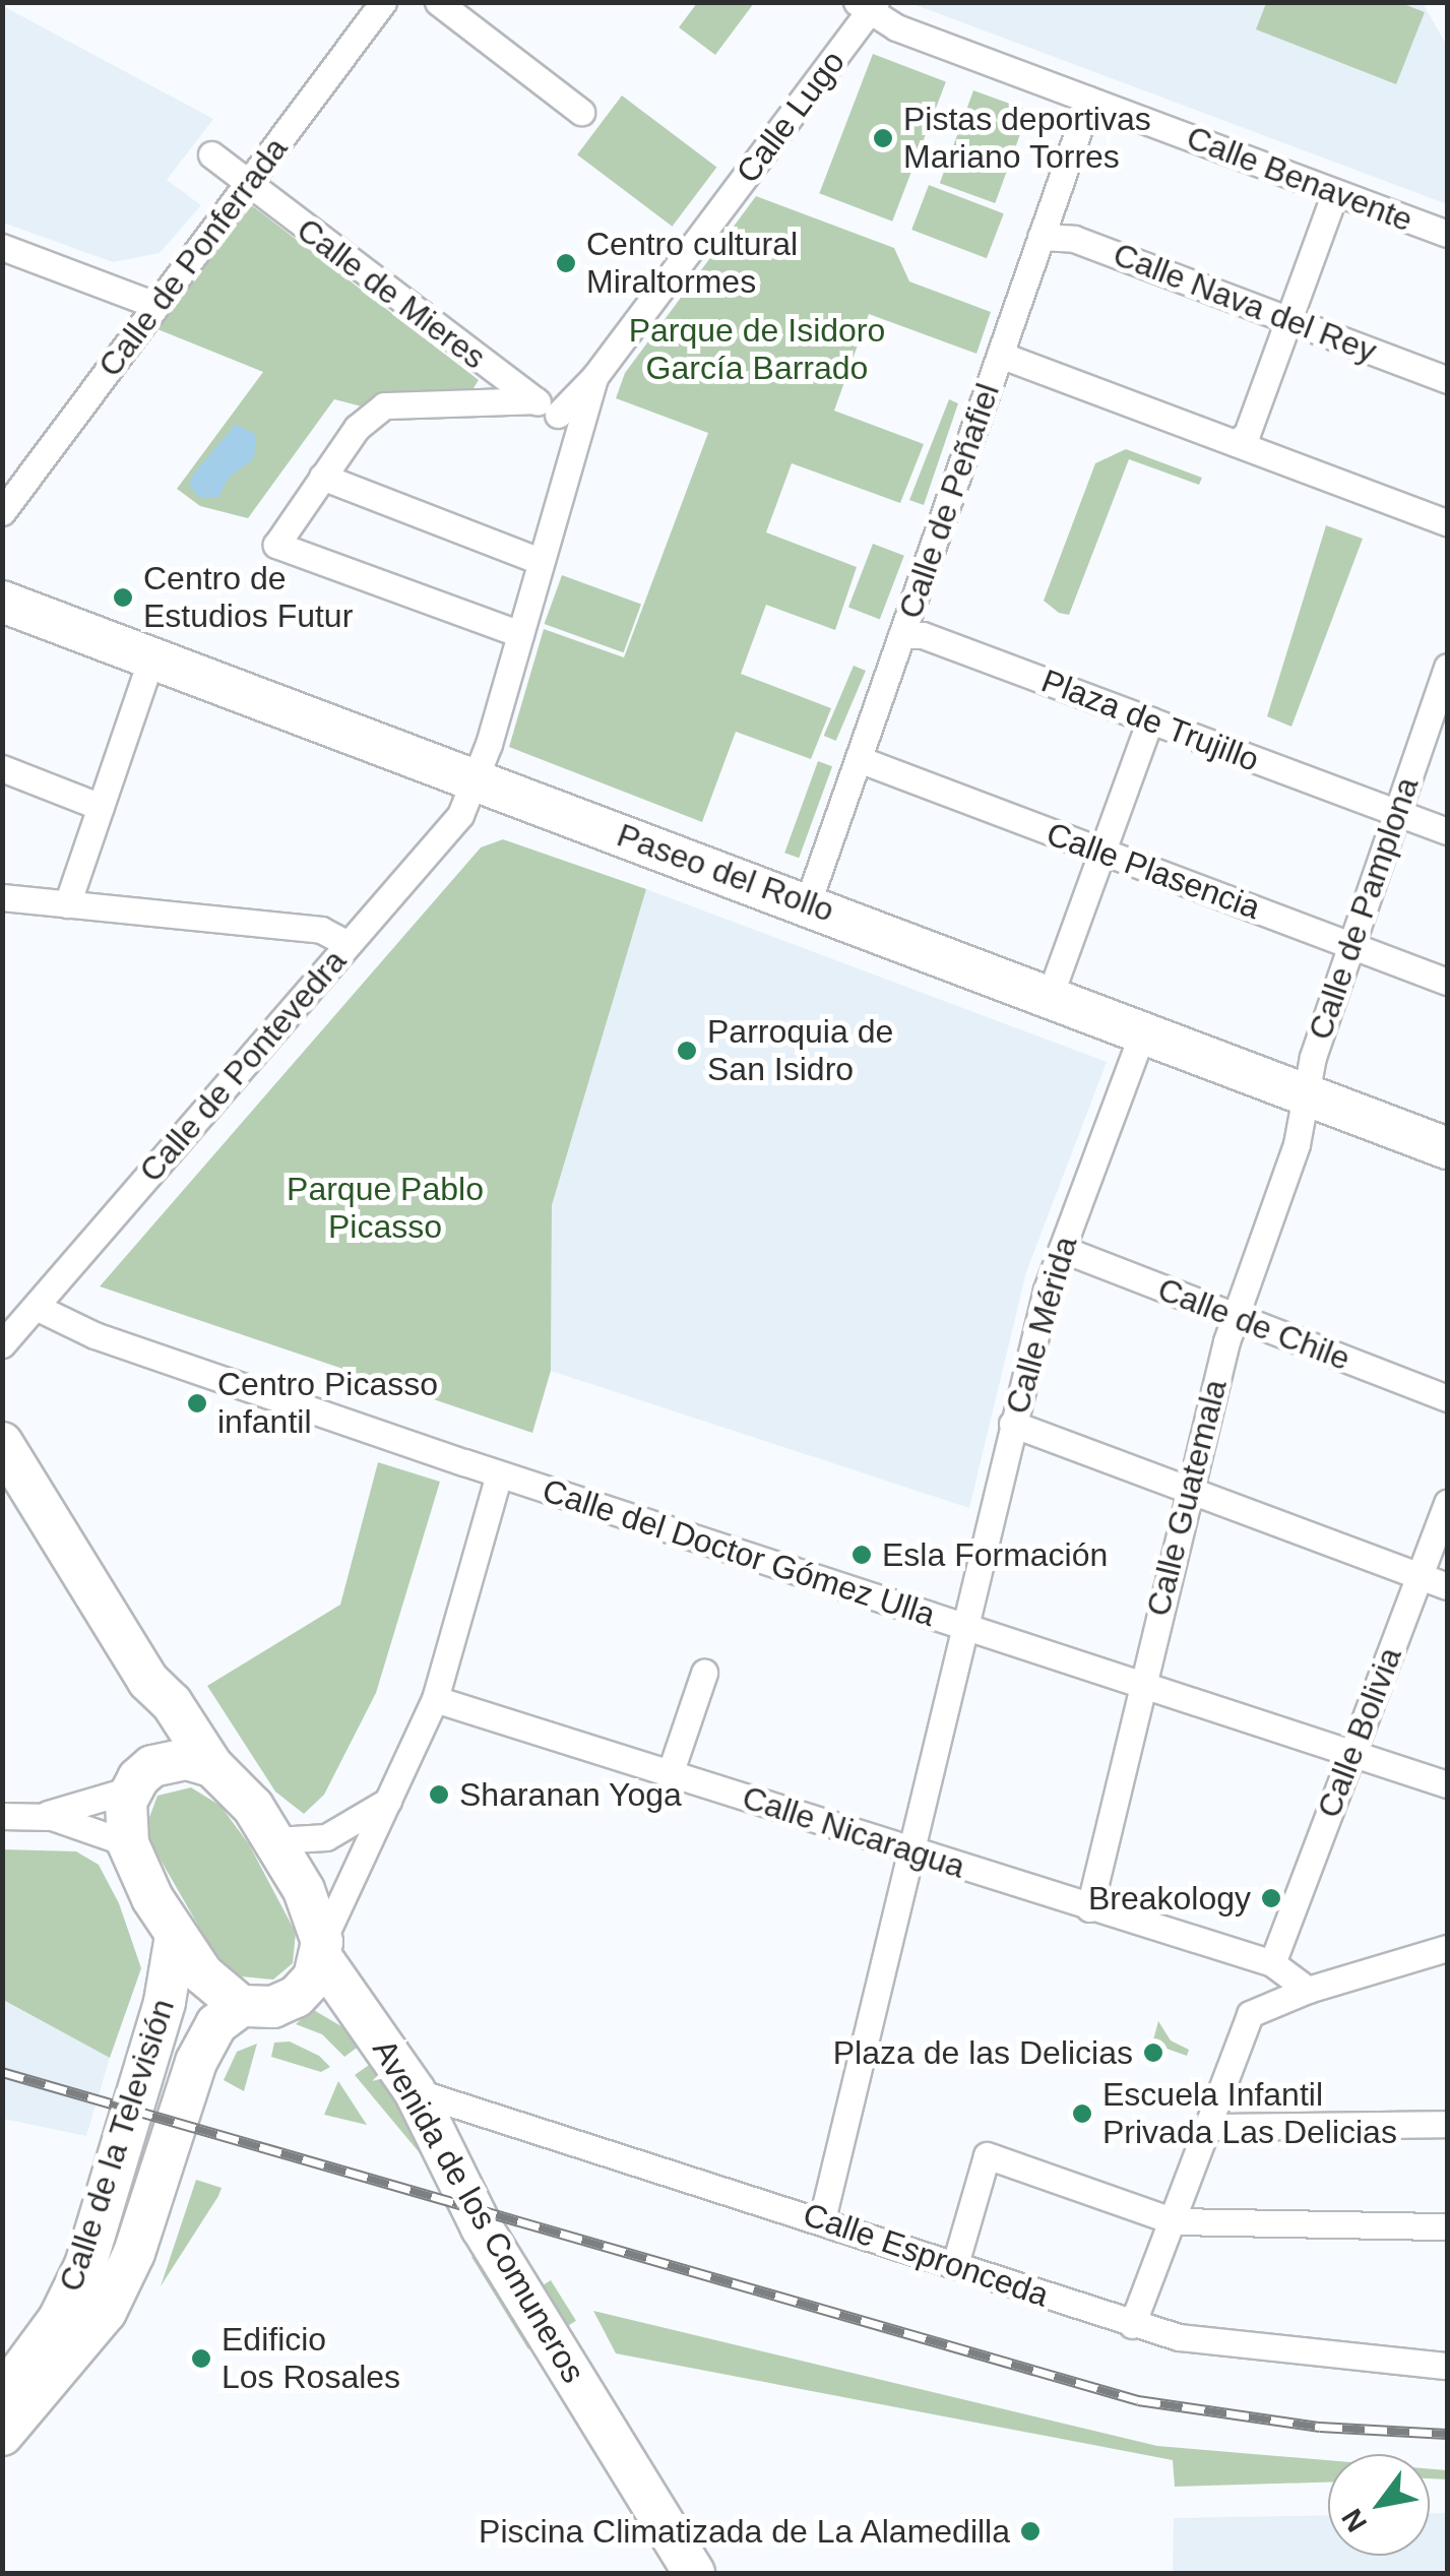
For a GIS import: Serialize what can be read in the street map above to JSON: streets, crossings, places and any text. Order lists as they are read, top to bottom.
{
  "streets": {
    "main road": ["Paseo del Rollo", "Calle de la Televisión", "Avenida de los Comuneros"],
    "street": [
      "Calle Lugo",
      "Calle Benavente",
      "Calle de Ponferrada",
      "Calle de Mieres",
      "Calle Nava del Rey",
      "Calle de Peñafiel",
      "Plaza de Trujillo",
      "Calle Plasencia",
      "Calle de Pamplona",
      "Calle de Pontevedra",
      "Calle de Chile",
      "Calle Mérida",
      "Calle Guatemala",
      "Calle del Doctor Gómez Ulla",
      "Calle Bolivia",
      "Calle Nicaragua",
      "Calle Espronceda"
    ]
  },
  "crossings": [
    ["Calle Lugo", "Calle Benavente"],
    ["Calle Lugo", "Calle de Mieres"],
    ["Calle Lugo", "Paseo del Rollo"],
    ["Calle Lugo", "Calle de Pontevedra"],
    ["Calle Benavente", "Calle de Peñafiel"],
    ["Calle de Ponferrada", "Calle de Mieres"],
    ["Calle Nava del Rey", "Calle de Peñafiel"],
    ["Calle de Peñafiel", "Plaza de Trujillo"],
    ["Calle de Peñafiel", "Calle Plasencia"],
    ["Calle de Peñafiel", "Paseo del Rollo"],
    ["Plaza de Trujillo", "Calle de Pamplona"],
    ["Calle Plasencia", "Calle de Pamplona"],
    ["Paseo del Rollo", "Calle de Pamplona"],
    ["Paseo del Rollo", "Calle de Pontevedra"],
    ["Paseo del Rollo", "Calle Mérida"],
    ["Paseo del Rollo", "Calle Guatemala"],
    ["Calle de Pamplona", "Calle Guatemala"],
    ["Calle de Pontevedra", "Calle del Doctor Gómez Ulla"],
    ["Calle de Chile", "Calle Mérida"],
    ["Calle de Chile", "Calle Guatemala"],
    ["Calle Mérida", "Calle del Doctor Gómez Ulla"],
    ["Calle Mérida", "Calle Nicaragua"],
    ["Calle Mérida", "Calle Espronceda"],
    ["Calle Guatemala", "Calle del Doctor Gómez Ulla"],
    ["Calle Guatemala", "Calle Nicaragua"],
    ["Calle del Doctor Gómez Ulla", "Calle Bolivia"],
    ["Calle Bolivia", "Calle Nicaragua"],
    ["Avenida de los Comuneros", "Calle Espronceda"]
  ],
  "parks": ["Parque de Isidoro García Barrado", "Parque Pablo Picasso"],
  "places": [
    "Pistas deportivas Mariano Torres",
    "Centro cultural Miraltormes",
    "Centro de Estudios Futur",
    "Parroquia de San Isidro",
    "Centro Picasso infantil",
    "Esla Formación",
    "Sharanan Yoga",
    "Breakology",
    "Plaza de las Delicias",
    "Escuela Infantil Privada Las Delicias",
    "Edificio Los Rosales",
    "Piscina Climatizada de La Alamedilla"
  ],
  "north": "bottom left"
}
